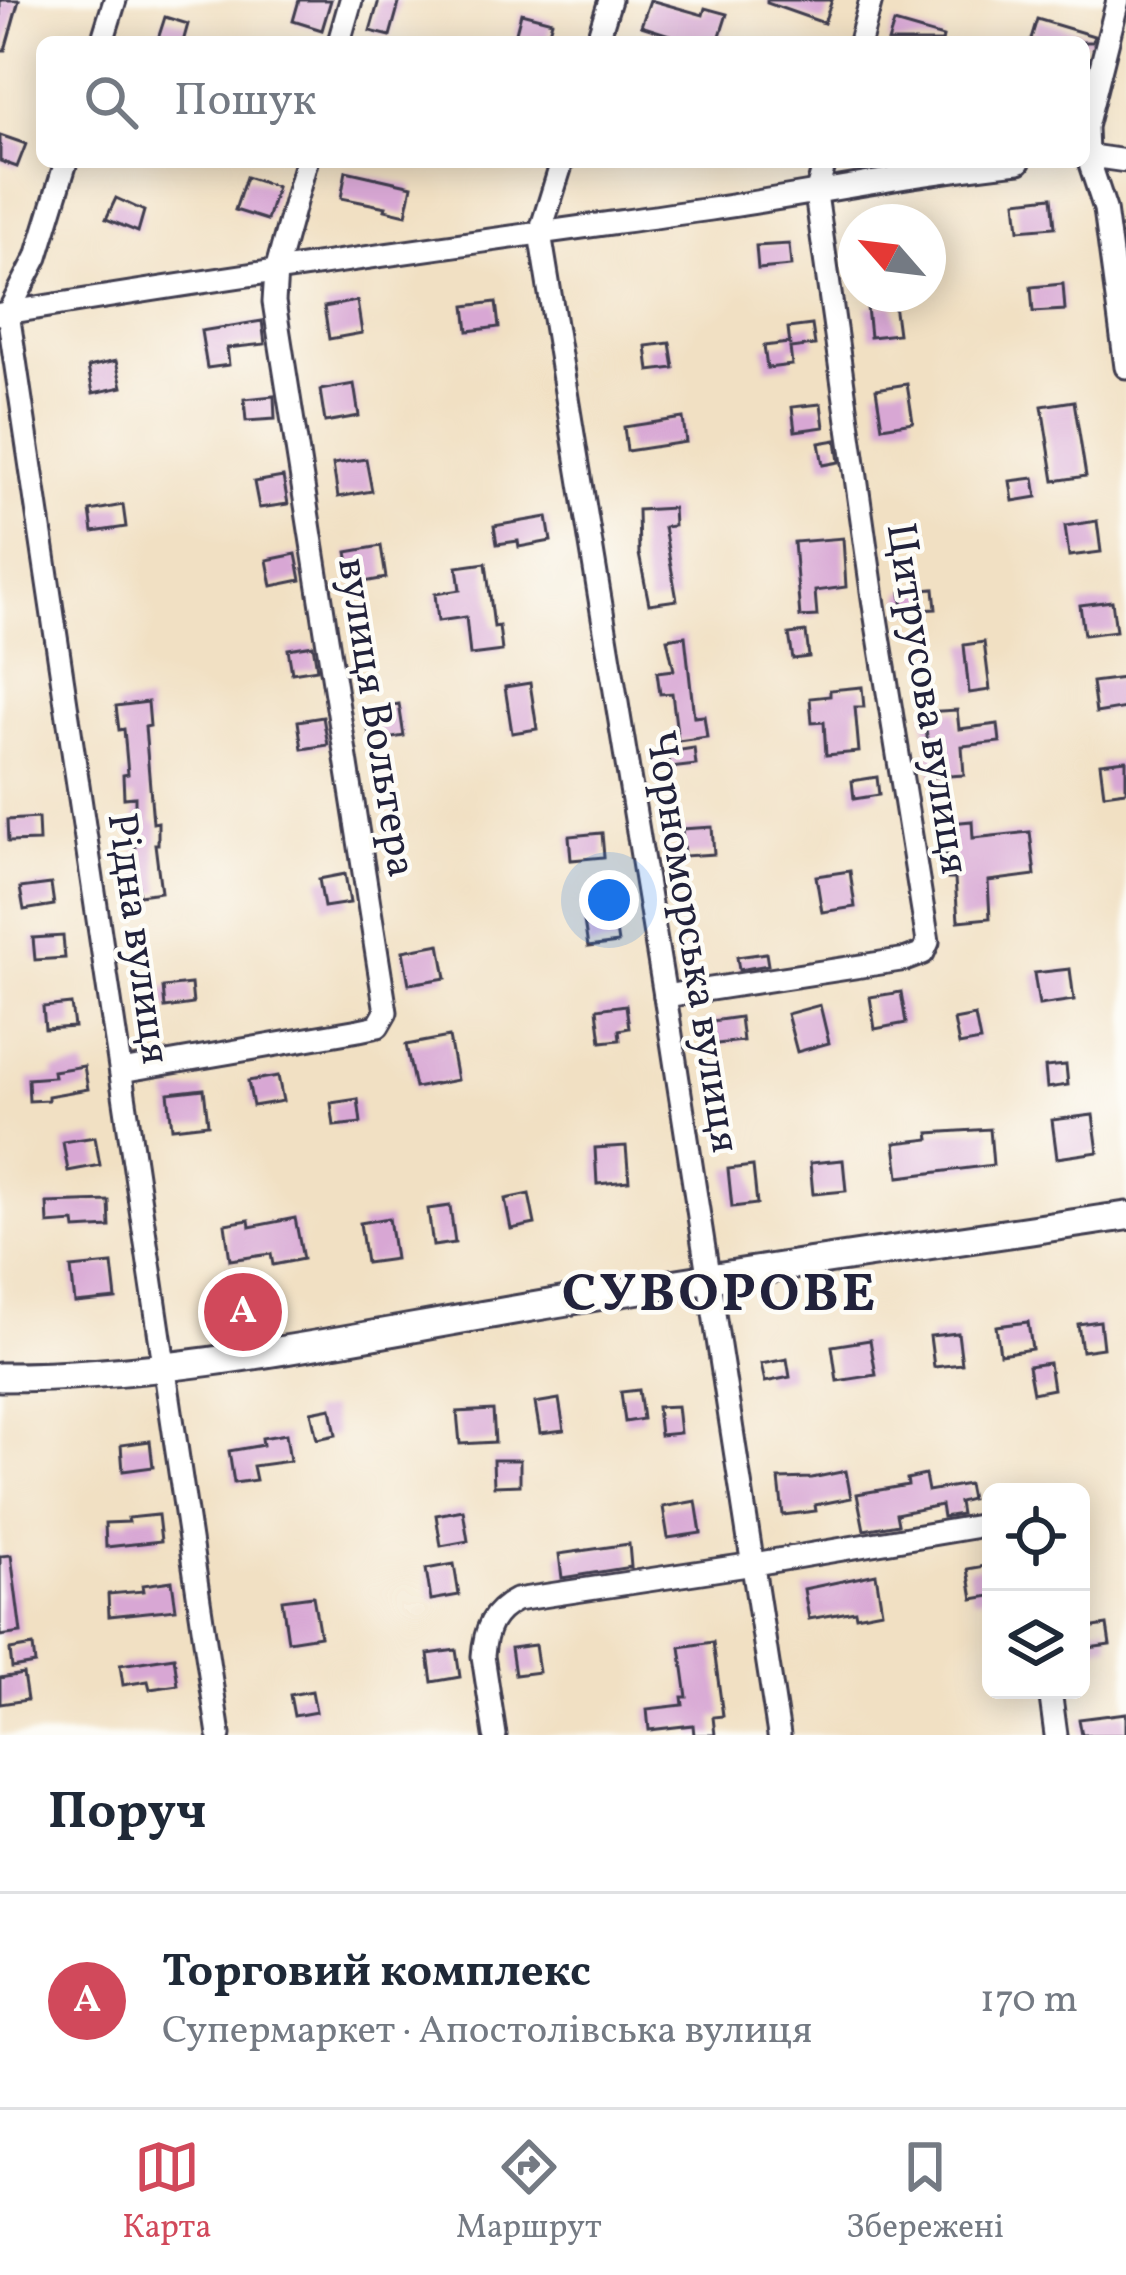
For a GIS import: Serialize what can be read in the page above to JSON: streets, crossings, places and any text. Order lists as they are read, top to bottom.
{
  "streets": {
    "street": [
      "Цитрусова вулиця",
      "вулиця Вольтера",
      "Рідна вулиця",
      "Чорноморська вулиця"
    ]
  },
  "crossings": [
    ["Цитрусова вулиця", "Чорноморська вулиця"],
    ["вулиця Вольтера", "Рідна вулиця"]
  ],
  "districts": ["СУВОРОВЕ"],
  "north": "top left",
  "page": {
    "search": "Пошук",
    "pins": "A",
    "heading": "Поруч",
    "list": [
      {
        "mark": "A",
        "name": "Торговий комплекс",
        "note": "Супермаркет · Апостолівська вулиця",
        "value": "170 m"
      }
    ],
    "nav": ["Карта", "Маршрут", "Збережені"]
  }
}
